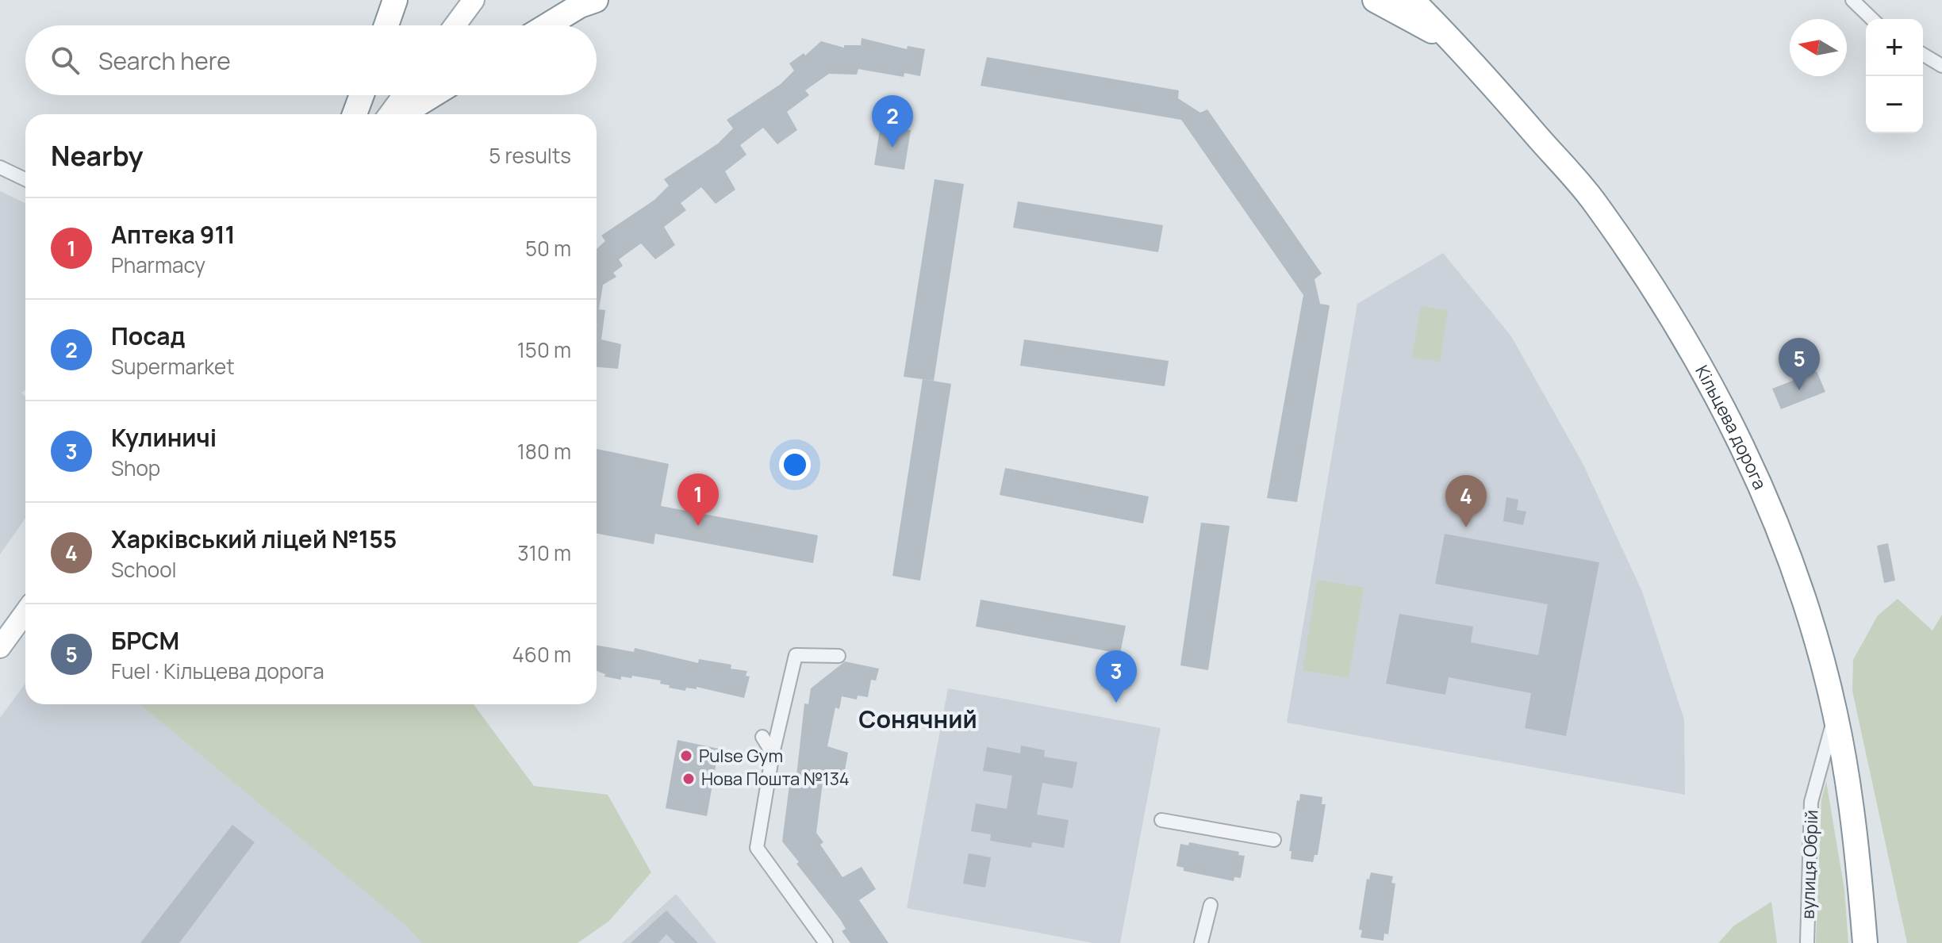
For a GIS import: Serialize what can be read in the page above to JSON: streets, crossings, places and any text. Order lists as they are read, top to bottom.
{
  "streets": {
    "highway": ["Кільцева дорога"],
    "street": ["вулиця Обрій"]
  },
  "crossings": [
    ["Кільцева дорога", "вулиця Обрій"]
  ],
  "districts": ["Сонячний"],
  "places": ["Pulse Gym", "Нова Пошта №134"],
  "north": "left",
  "page": {
    "map_buttons": ["+", "−"],
    "search": "Search here",
    "pins": [
      "2",
      "5",
      "1",
      "4",
      "3"
    ],
    "heading": ["Nearby", "5 results"],
    "list": [
      {
        "mark": "1",
        "name": "Аптека 911",
        "note": "Pharmacy",
        "value": "50 m"
      },
      {
        "mark": "2",
        "name": "Посад",
        "note": "Supermarket",
        "value": "150 m"
      },
      {
        "mark": "3",
        "name": "Кулиничі",
        "note": "Shop",
        "value": "180 m"
      },
      {
        "mark": "4",
        "name": "Харківський ліцей №155",
        "note": "School",
        "value": "310 m"
      },
      {
        "mark": "5",
        "name": "БРСМ",
        "note": "Fuel · Кільцева дорога",
        "value": "460 m"
      }
    ]
  }
}
